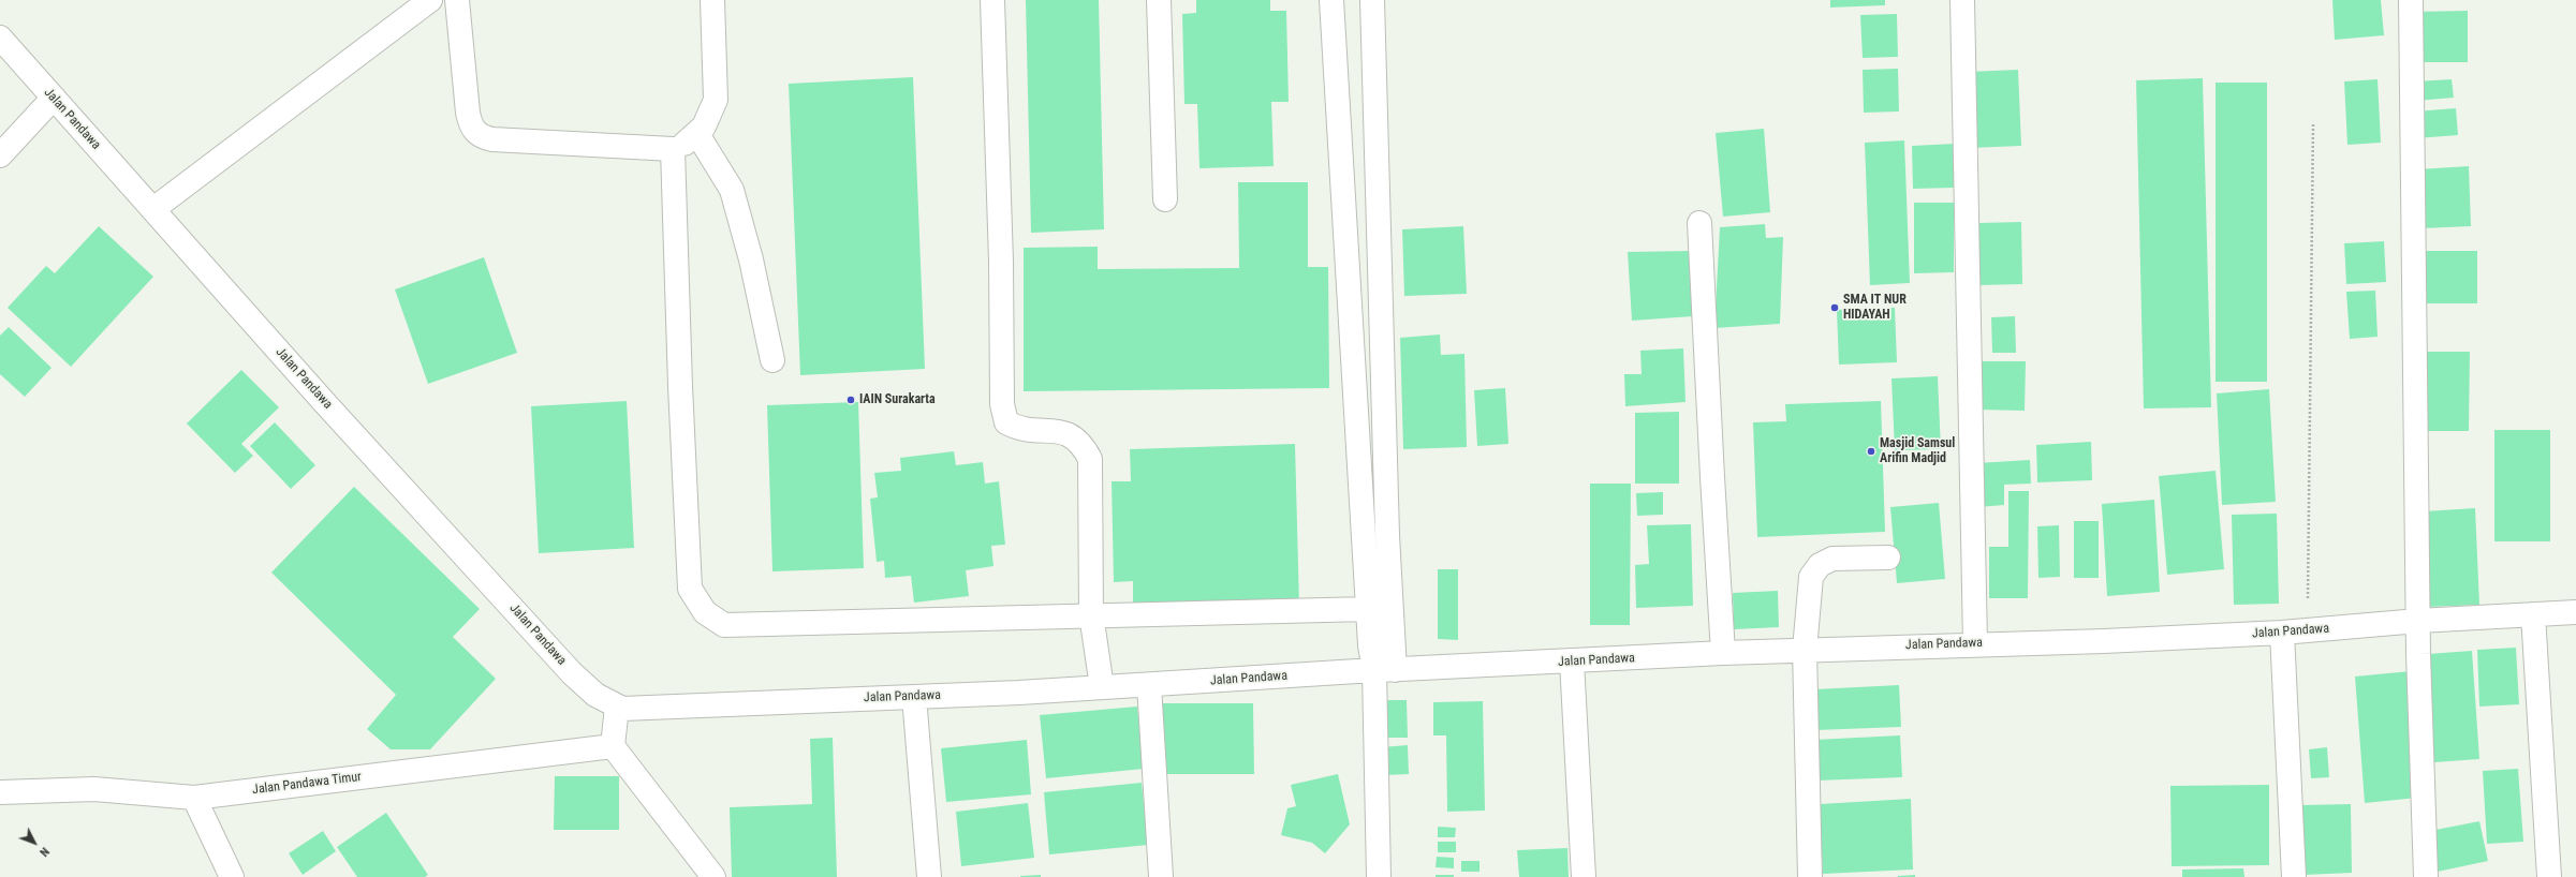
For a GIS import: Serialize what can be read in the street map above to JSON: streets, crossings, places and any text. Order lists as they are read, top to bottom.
{
  "streets": {
    "street": ["Jalan Pandawa", "Jalan Pandawa Timur"]
  },
  "places": ["SMA IT NUR HIDAYAH", "IAIN Surakarta", "Masjid Samsul Arifin Madjid"],
  "north": "bottom right"
}
